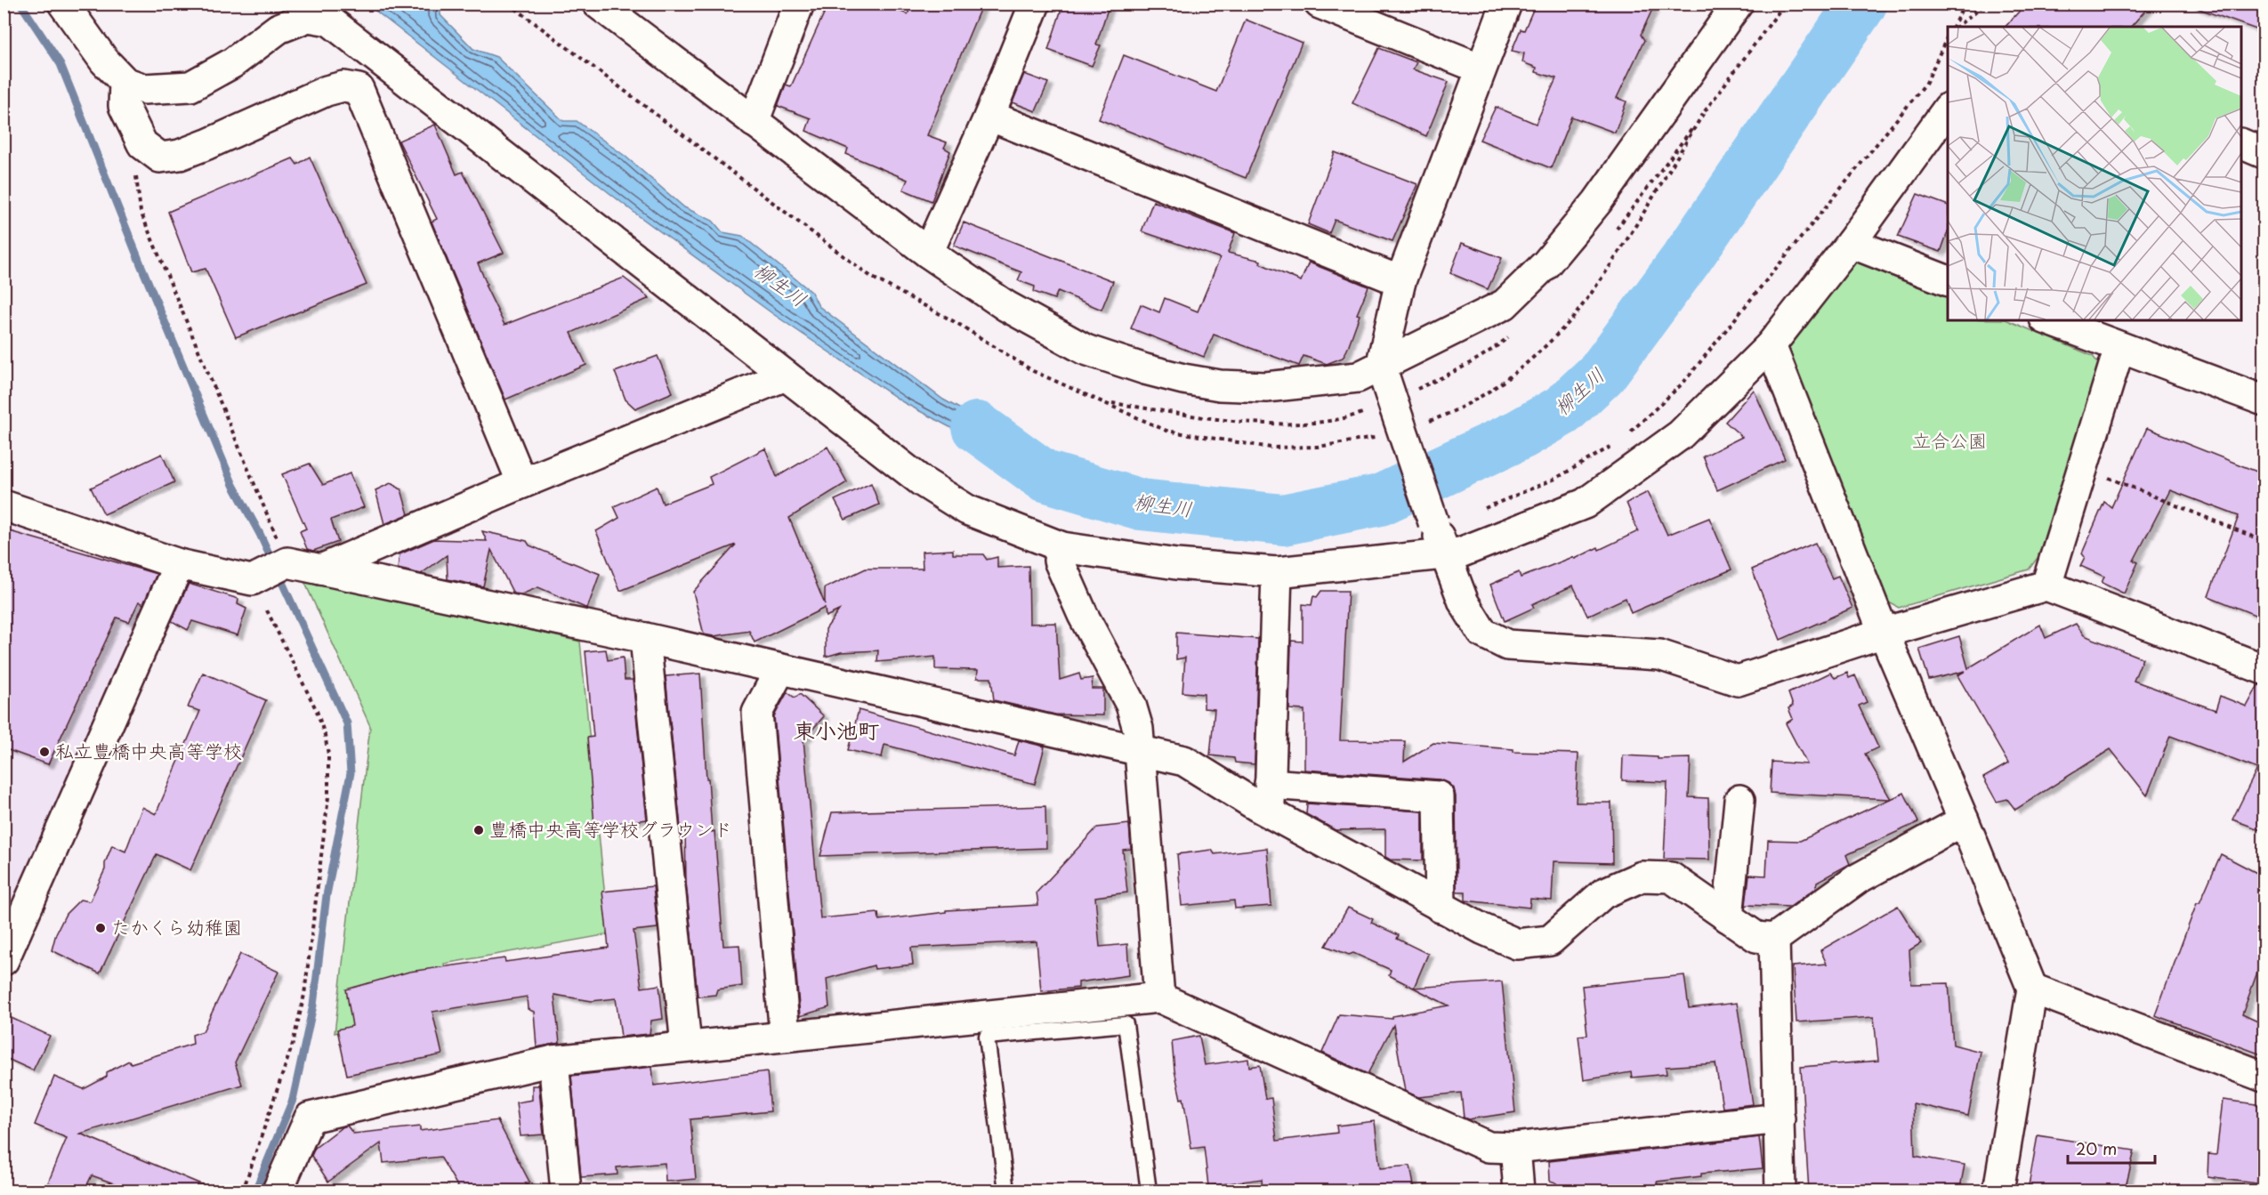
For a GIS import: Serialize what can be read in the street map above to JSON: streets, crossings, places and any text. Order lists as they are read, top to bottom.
{
  "districts": ["東小池町"],
  "water": ["柳生川"],
  "parks": ["立合公園"],
  "places": ["私立豊橋中央高等学校", "豊橋中央高等学校グラウンド", "たかくら幼稚園"],
  "scale_bar": "20 m"
}
